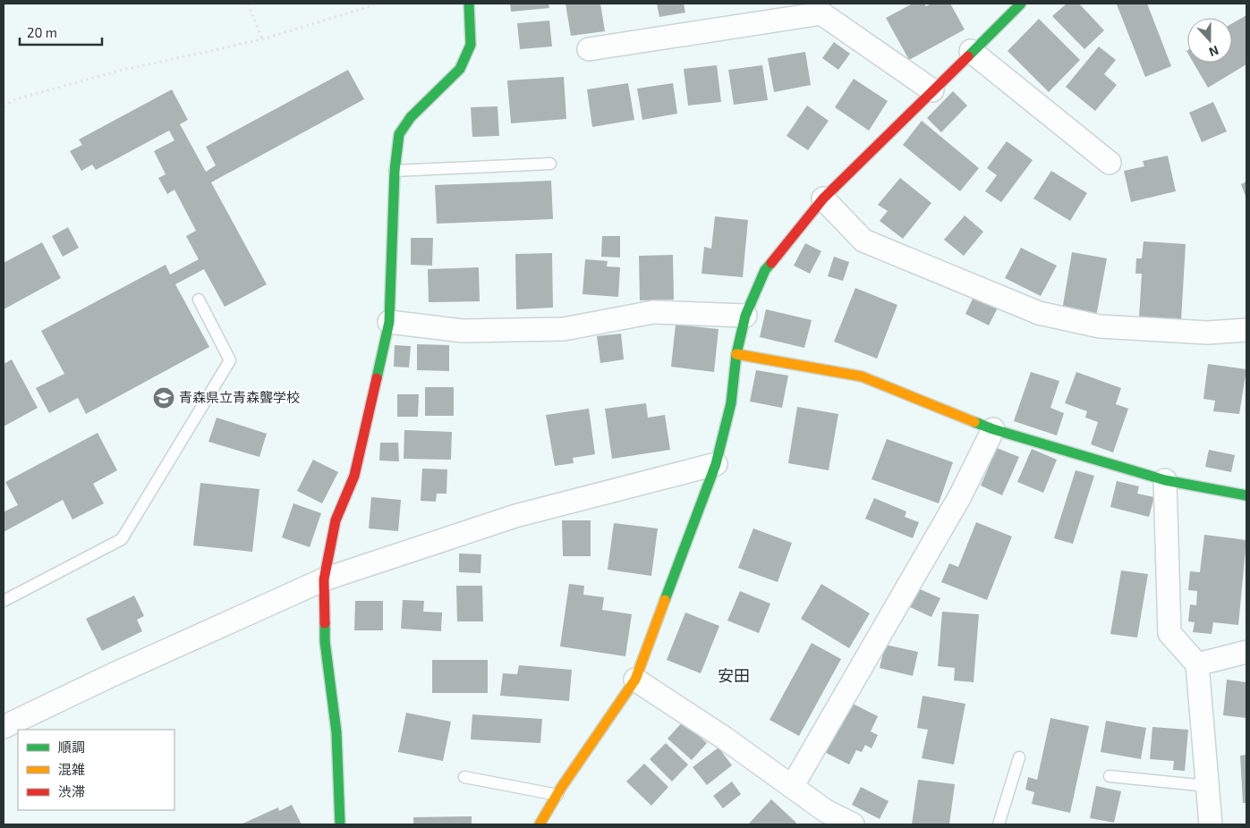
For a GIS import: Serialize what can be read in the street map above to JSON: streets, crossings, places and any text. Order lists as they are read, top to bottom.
{
  "districts": ["安田"],
  "places": {
    "school or university": ["青森県立青森聾学校"]
  },
  "legend": ["順調", "混雑", "渋滞"],
  "scale_bar": "20 m",
  "north": "bottom"
}
